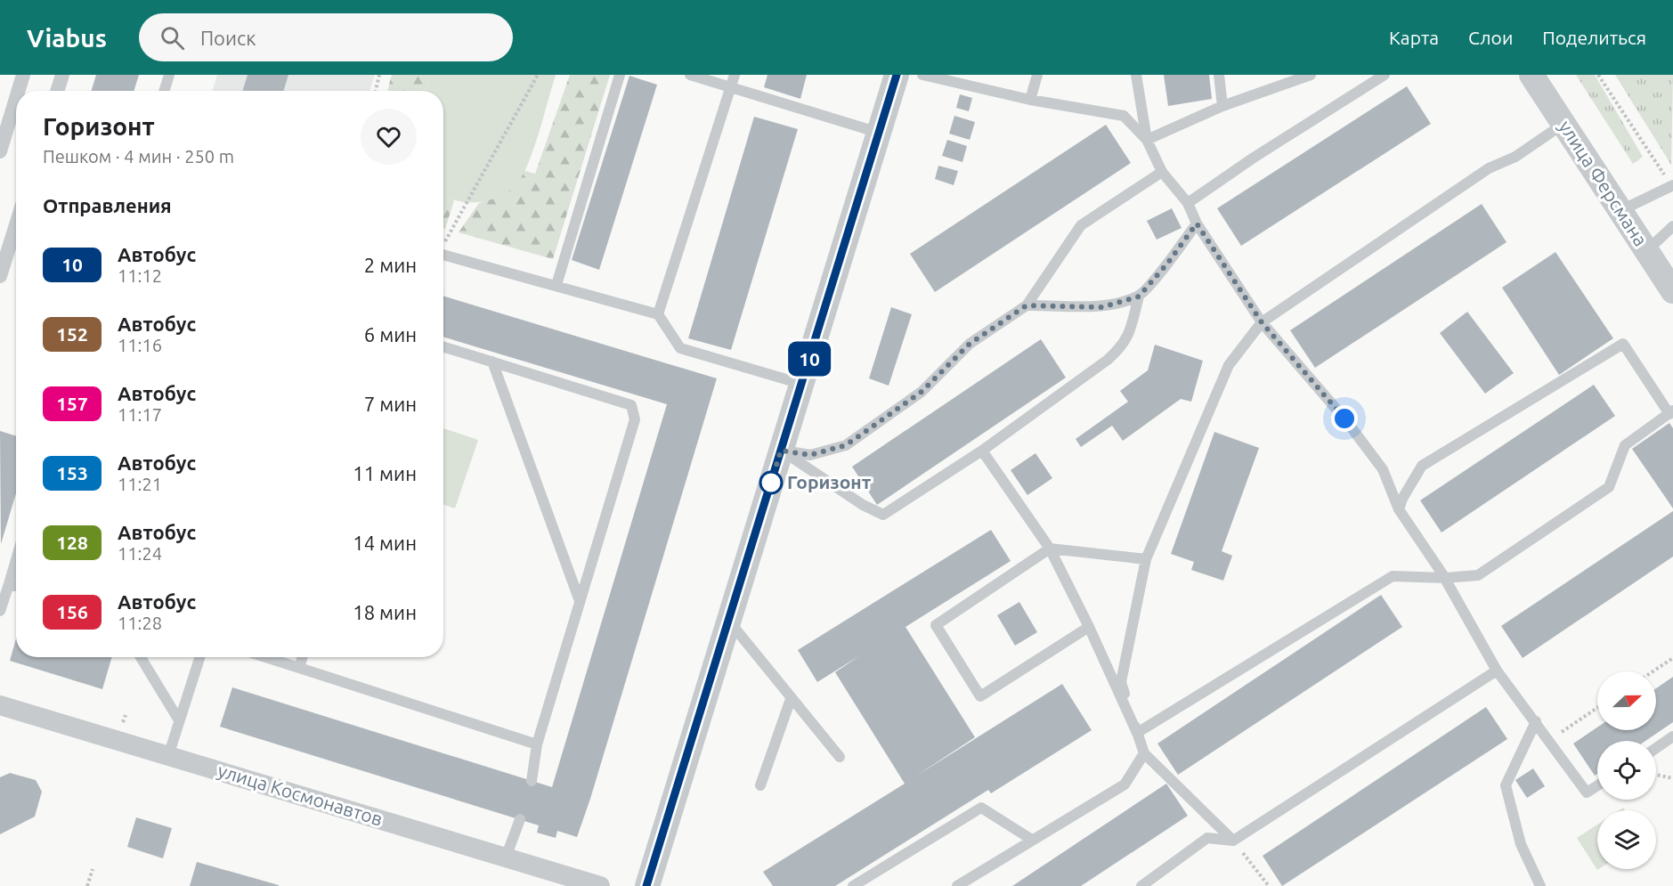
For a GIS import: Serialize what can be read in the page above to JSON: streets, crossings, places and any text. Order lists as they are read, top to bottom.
{
  "streets": {
    "street": ["улица Ферсмана", "улица Космонавтов"]
  },
  "places": ["Горизонт"],
  "lines": ["bus line 10"],
  "north": "right",
  "page": {
    "header": "Viabus",
    "search": "Поиск",
    "nav": ["Карта", "Слои", "Поделиться"],
    "on_map": "10",
    "heading": [
      ["Горизонт", "Пешком · 4 мин · 250 m"],
      "Отправления"
    ],
    "list": [
      {
        "mark": "10",
        "name": "Автобус",
        "note": "11:12",
        "value": "2 мин"
      },
      {
        "mark": "152",
        "name": "Автобус",
        "note": "11:16",
        "value": "6 мин"
      },
      {
        "mark": "157",
        "name": "Автобус",
        "note": "11:17",
        "value": "7 мин"
      },
      {
        "mark": "153",
        "name": "Автобус",
        "note": "11:21",
        "value": "11 мин"
      },
      {
        "mark": "128",
        "name": "Автобус",
        "note": "11:24",
        "value": "14 мин"
      },
      {
        "mark": "156",
        "name": "Автобус",
        "note": "11:28",
        "value": "18 мин"
      }
    ]
  }
}
